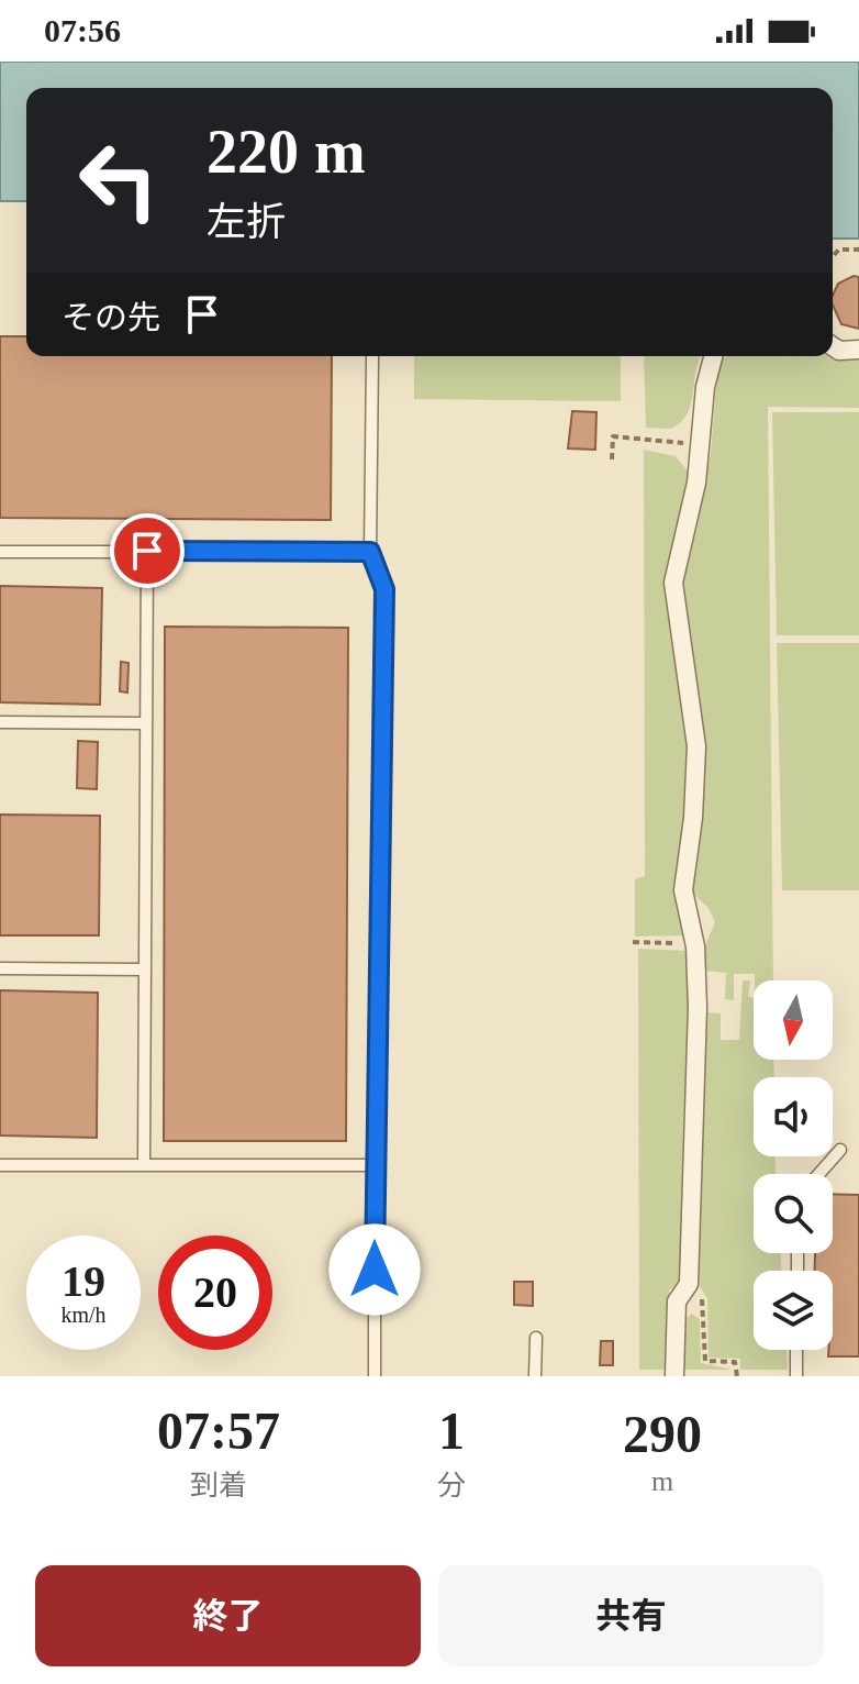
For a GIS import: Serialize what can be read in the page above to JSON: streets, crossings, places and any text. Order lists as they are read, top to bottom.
{
  "north": "bottom",
  "page": {
    "status": "07:56",
    "turn": ["220 m", "左折"],
    "then": "その先",
    "speed": "19 km/h",
    "limit": "20",
    "eta": [
      "07:57",
      "到着",
      "1",
      "分",
      "290",
      "m"
    ],
    "buttons": ["終了", "共有"]
  }
}
